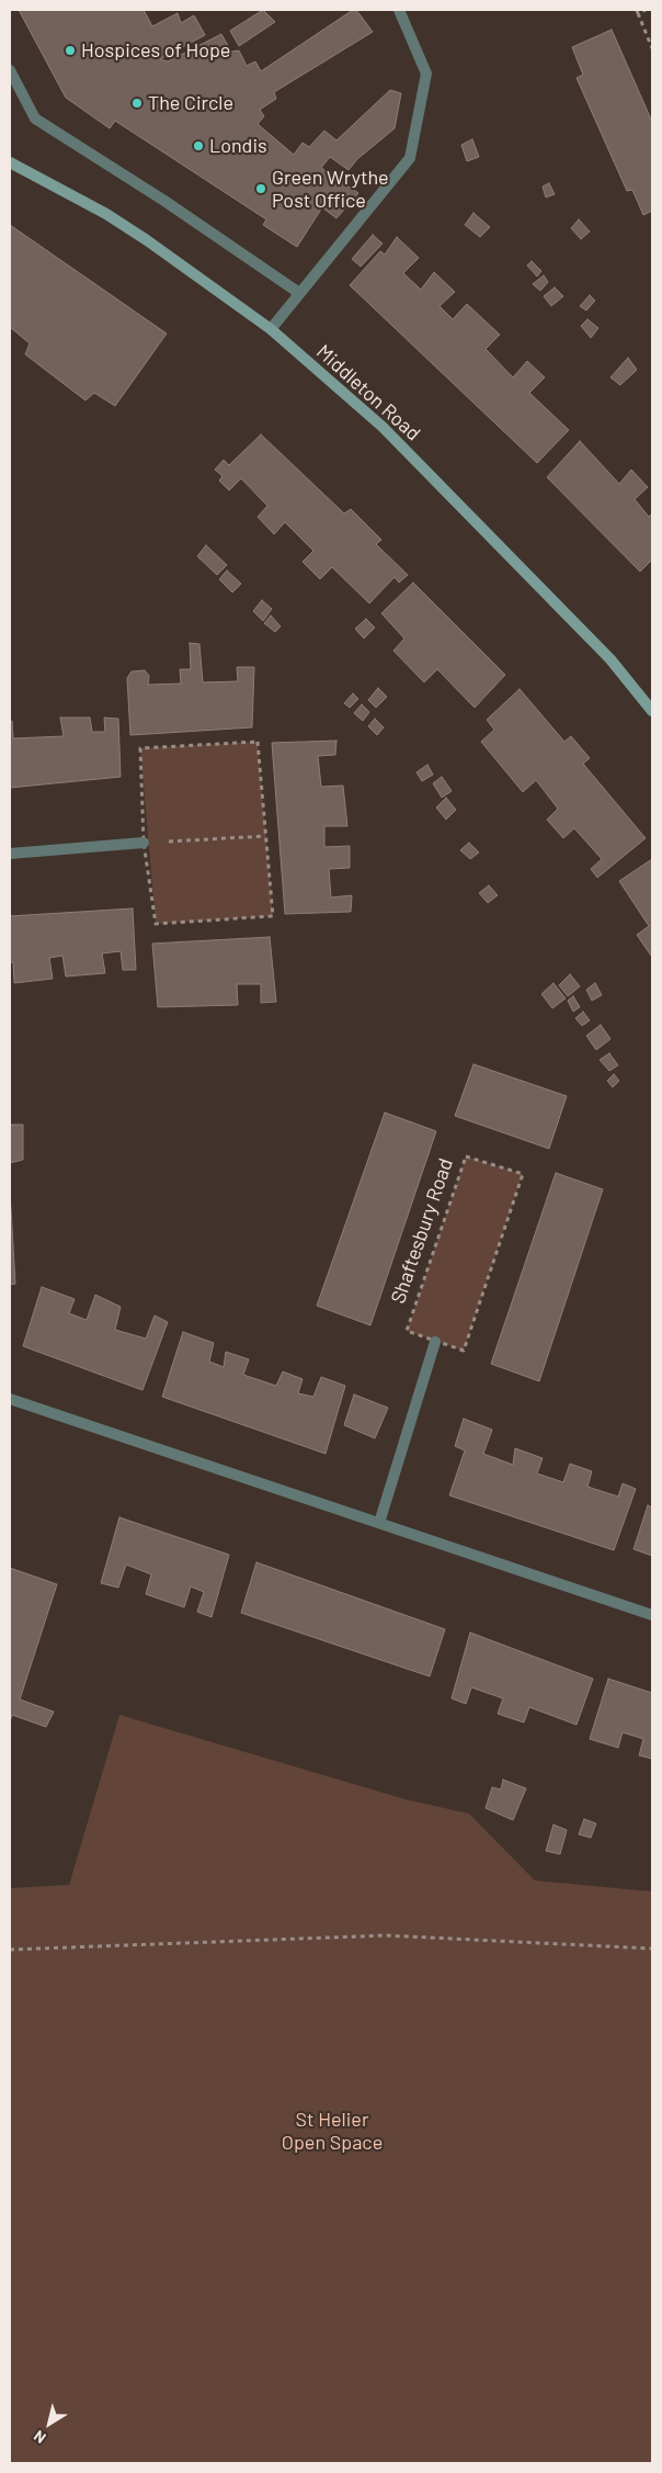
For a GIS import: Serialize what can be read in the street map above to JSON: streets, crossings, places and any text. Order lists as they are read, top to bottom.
{
  "streets": {
    "street": ["Middleton Road"],
    "path": ["Shaftesbury Road"]
  },
  "parks": ["St Helier Open Space"],
  "places": [
    "Hospices of Hope",
    "The Circle",
    "Londis",
    "Green Wrythe Post Office"
  ],
  "north": "bottom left"
}
